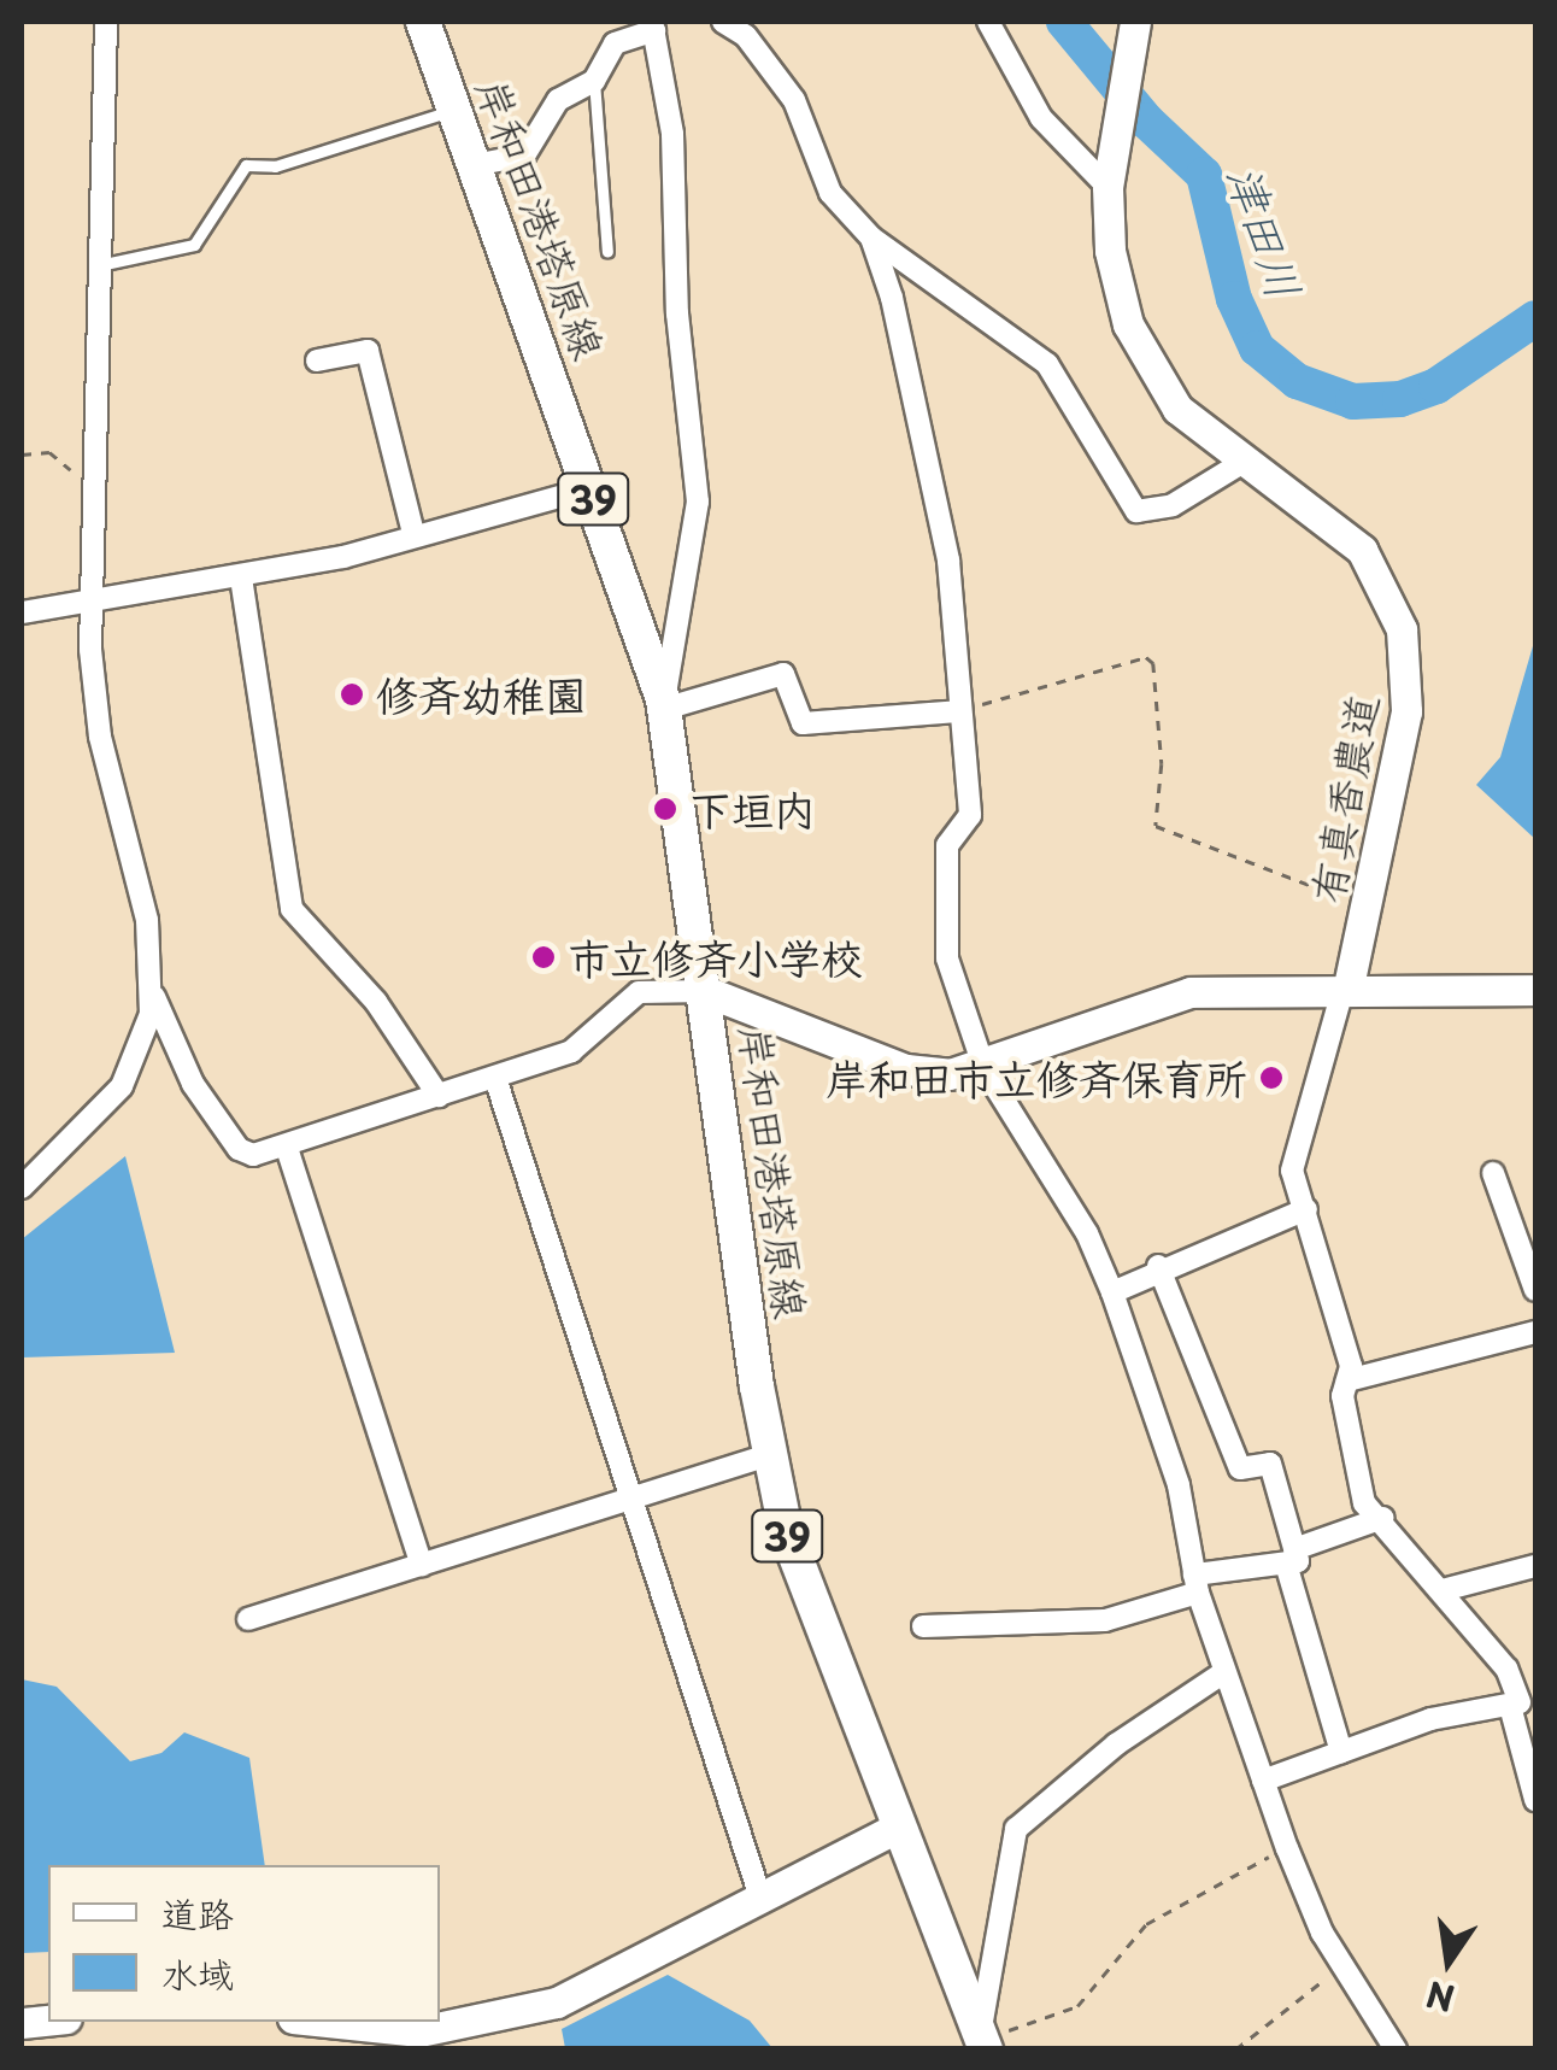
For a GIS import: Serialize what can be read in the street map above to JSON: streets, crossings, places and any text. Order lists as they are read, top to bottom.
{
  "streets": {
    "main road": ["岸和田港塔原線", "39"],
    "street": ["有真香農道"]
  },
  "water": ["津田川"],
  "places": [
    "修斉幼稚園",
    "下垣内",
    "市立修斉小学校",
    "岸和田市立修斉保育所"
  ],
  "legend": ["道路", "水域"],
  "north": "bottom"
}
